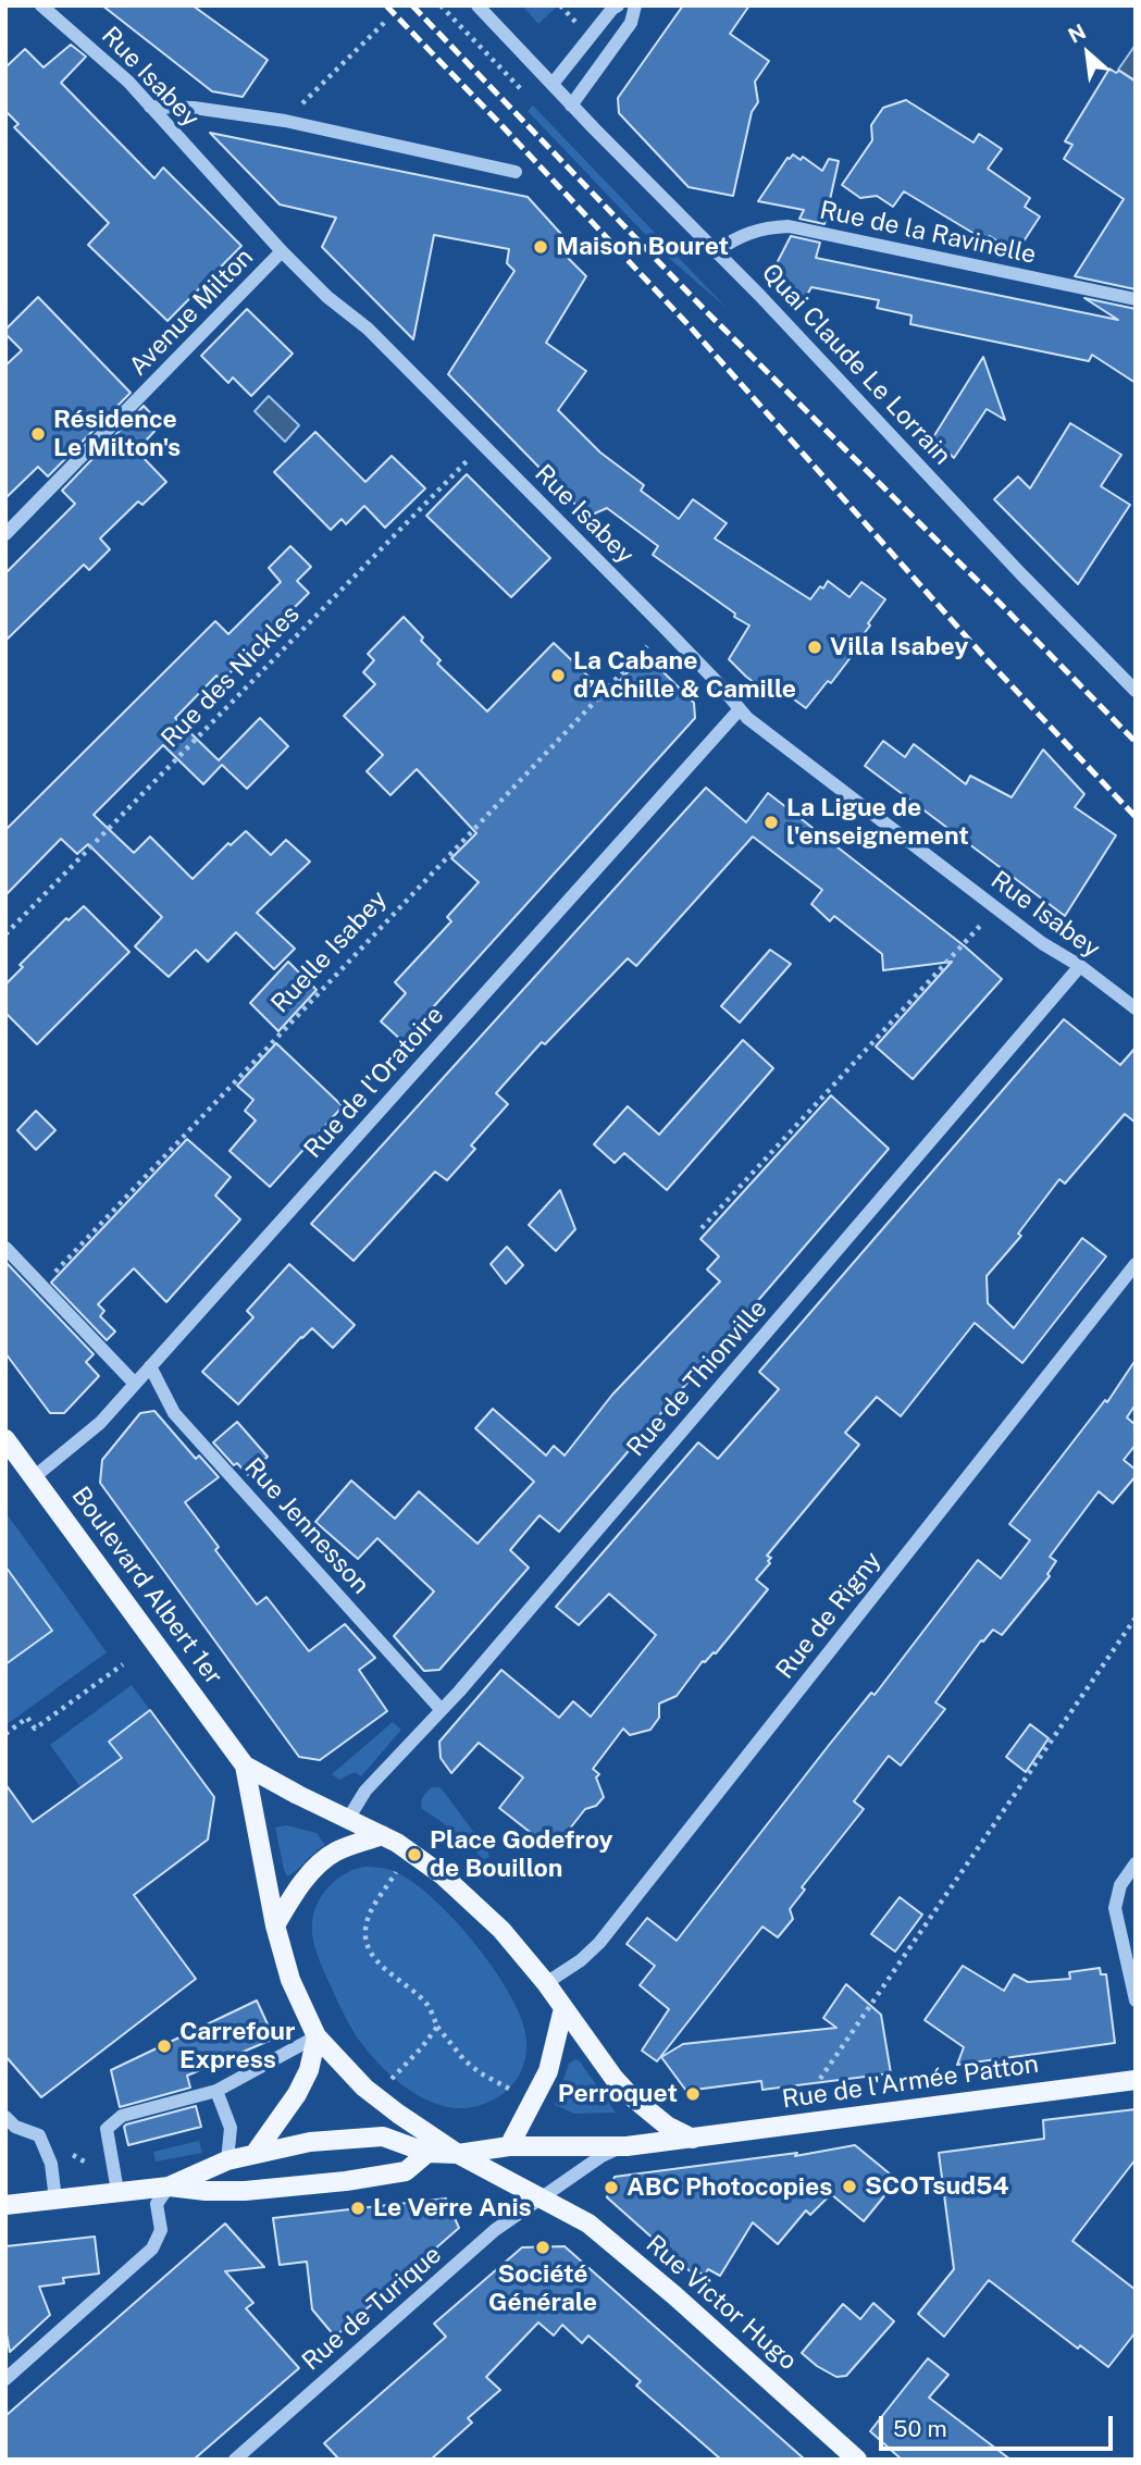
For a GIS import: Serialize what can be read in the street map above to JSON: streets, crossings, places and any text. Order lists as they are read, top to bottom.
{
  "streets": {
    "main road": ["Boulevard Albert 1er", "Rue de l'Armée Patton", "Rue Victor Hugo"],
    "street": [
      "Rue Isabey",
      "Rue de la Ravinelle",
      "Avenue Milton",
      "Quai Claude Le Lorrain",
      "Rue de l'Oratoire",
      "Rue de Thionville",
      "Rue Jennesson",
      "Rue de Rigny",
      "Rue de Turique"
    ],
    "path": ["Rue des Nickles", "Ruelle Isabey"]
  },
  "crossings": [
    ["Rue Isabey", "Avenue Milton"],
    ["Rue Isabey", "Rue des Nickles"],
    ["Rue Isabey", "Rue de l'Oratoire"],
    ["Rue Isabey", "Rue de Thionville"],
    ["Rue de la Ravinelle", "Quai Claude Le Lorrain"],
    ["Rue de l'Oratoire", "Rue Jennesson"],
    ["Rue de l'Oratoire", "Boulevard Albert 1er"],
    ["Rue de Thionville", "Rue Jennesson"],
    ["Rue de Thionville", "Boulevard Albert 1er"],
    ["Rue de l'Armée Patton", "Rue Victor Hugo"],
    ["Rue Victor Hugo", "Rue de Turique"]
  ],
  "places": [
    "Maison Bouret",
    "Résidence Le Milton's",
    "Villa Isabey",
    "La Cabane d’Achille & Camille",
    "La Ligue de l'enseignement",
    "Place Godefroy de Bouillon",
    "Carrefour Express",
    "Perroquet",
    "SCOTsud54",
    "ABC Photocopies",
    "Le Verre Anis",
    "Société Générale"
  ],
  "scale_bar": "50 m",
  "north": "top left"
}
